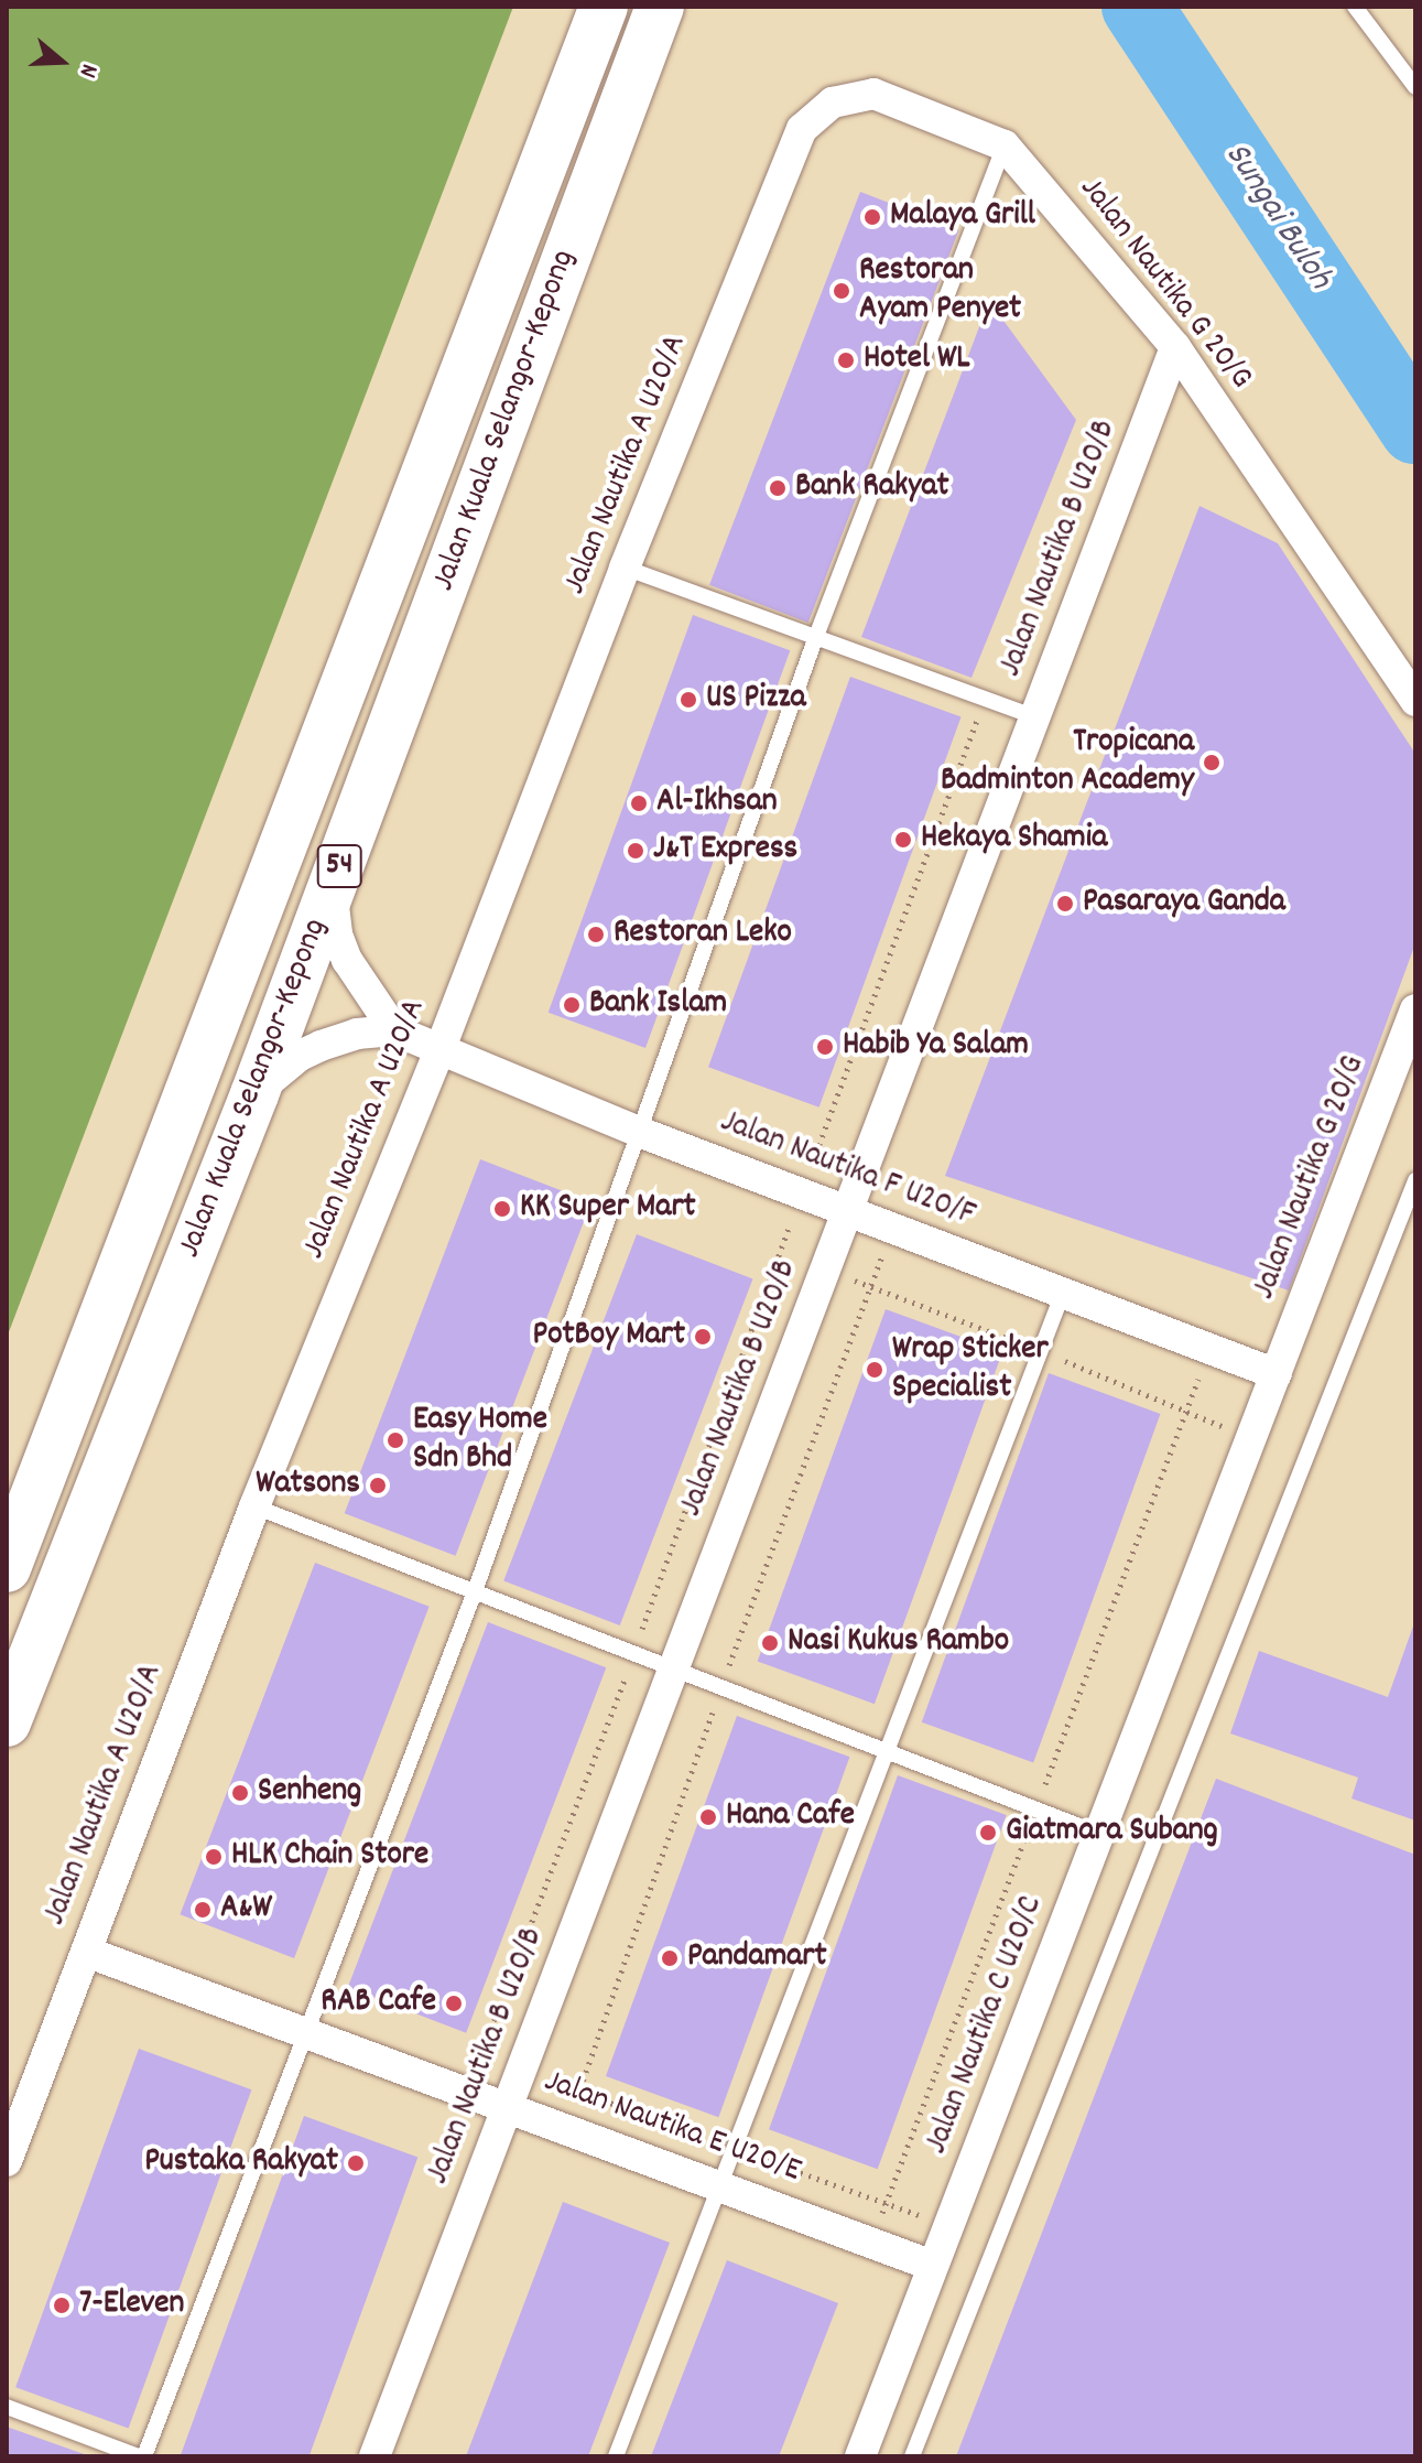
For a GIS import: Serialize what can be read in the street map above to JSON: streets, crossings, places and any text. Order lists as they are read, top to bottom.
{
  "streets": {
    "highway": ["Jalan Kuala Selangor-Kepong", "54"],
    "street": [
      "Jalan Nautika G 20/G",
      "Jalan Nautika A U20/A",
      "Jalan Nautika B U20/B",
      "Jalan Nautika F U20/F",
      "Jalan Nautika C U20/C",
      "Jalan Nautika E U20/E"
    ]
  },
  "crossings": [
    ["Jalan Nautika G 20/G", "Jalan Nautika A U20/A"],
    ["Jalan Nautika G 20/G", "Jalan Nautika B U20/B"],
    ["Jalan Nautika G 20/G", "Jalan Nautika F U20/F"],
    ["Jalan Nautika G 20/G", "Jalan Nautika C U20/C"],
    ["Jalan Kuala Selangor-Kepong", "Jalan Nautika F U20/F"],
    ["Jalan Nautika A U20/A", "Jalan Nautika F U20/F"],
    ["Jalan Nautika A U20/A", "Jalan Nautika E U20/E"],
    ["Jalan Nautika B U20/B", "Jalan Nautika F U20/F"],
    ["Jalan Nautika B U20/B", "Jalan Nautika E U20/E"],
    ["Jalan Nautika F U20/F", "Jalan Nautika C U20/C"],
    ["Jalan Nautika C U20/C", "Jalan Nautika E U20/E"]
  ],
  "water": ["Sungai Buloh"],
  "places": [
    "Malaya Grill",
    "Restoran Ayam Penyet",
    "Hotel WL",
    "Bank Rakyat",
    "US Pizza",
    "Tropicana Badminton Academy",
    "Al-Ikhsan",
    "Hekaya Shamia",
    "J&T Express",
    "Pasaraya Ganda",
    "Restoran Leko",
    "Bank Islam",
    "Habib Ya Salam",
    "KK Super Mart",
    "PotBoy Mart",
    "Wrap Sticker Specialist",
    "Easy Home Sdn Bhd",
    "Watsons",
    "Nasi Kukus Rambo",
    "Senheng",
    "Hana Cafe",
    "Giatmara Subang",
    "HLK Chain Store",
    "A&W",
    "Pandamart",
    "RAB Cafe",
    "Pustaka Rakyat",
    "7-Eleven"
  ],
  "north": "right"
}
